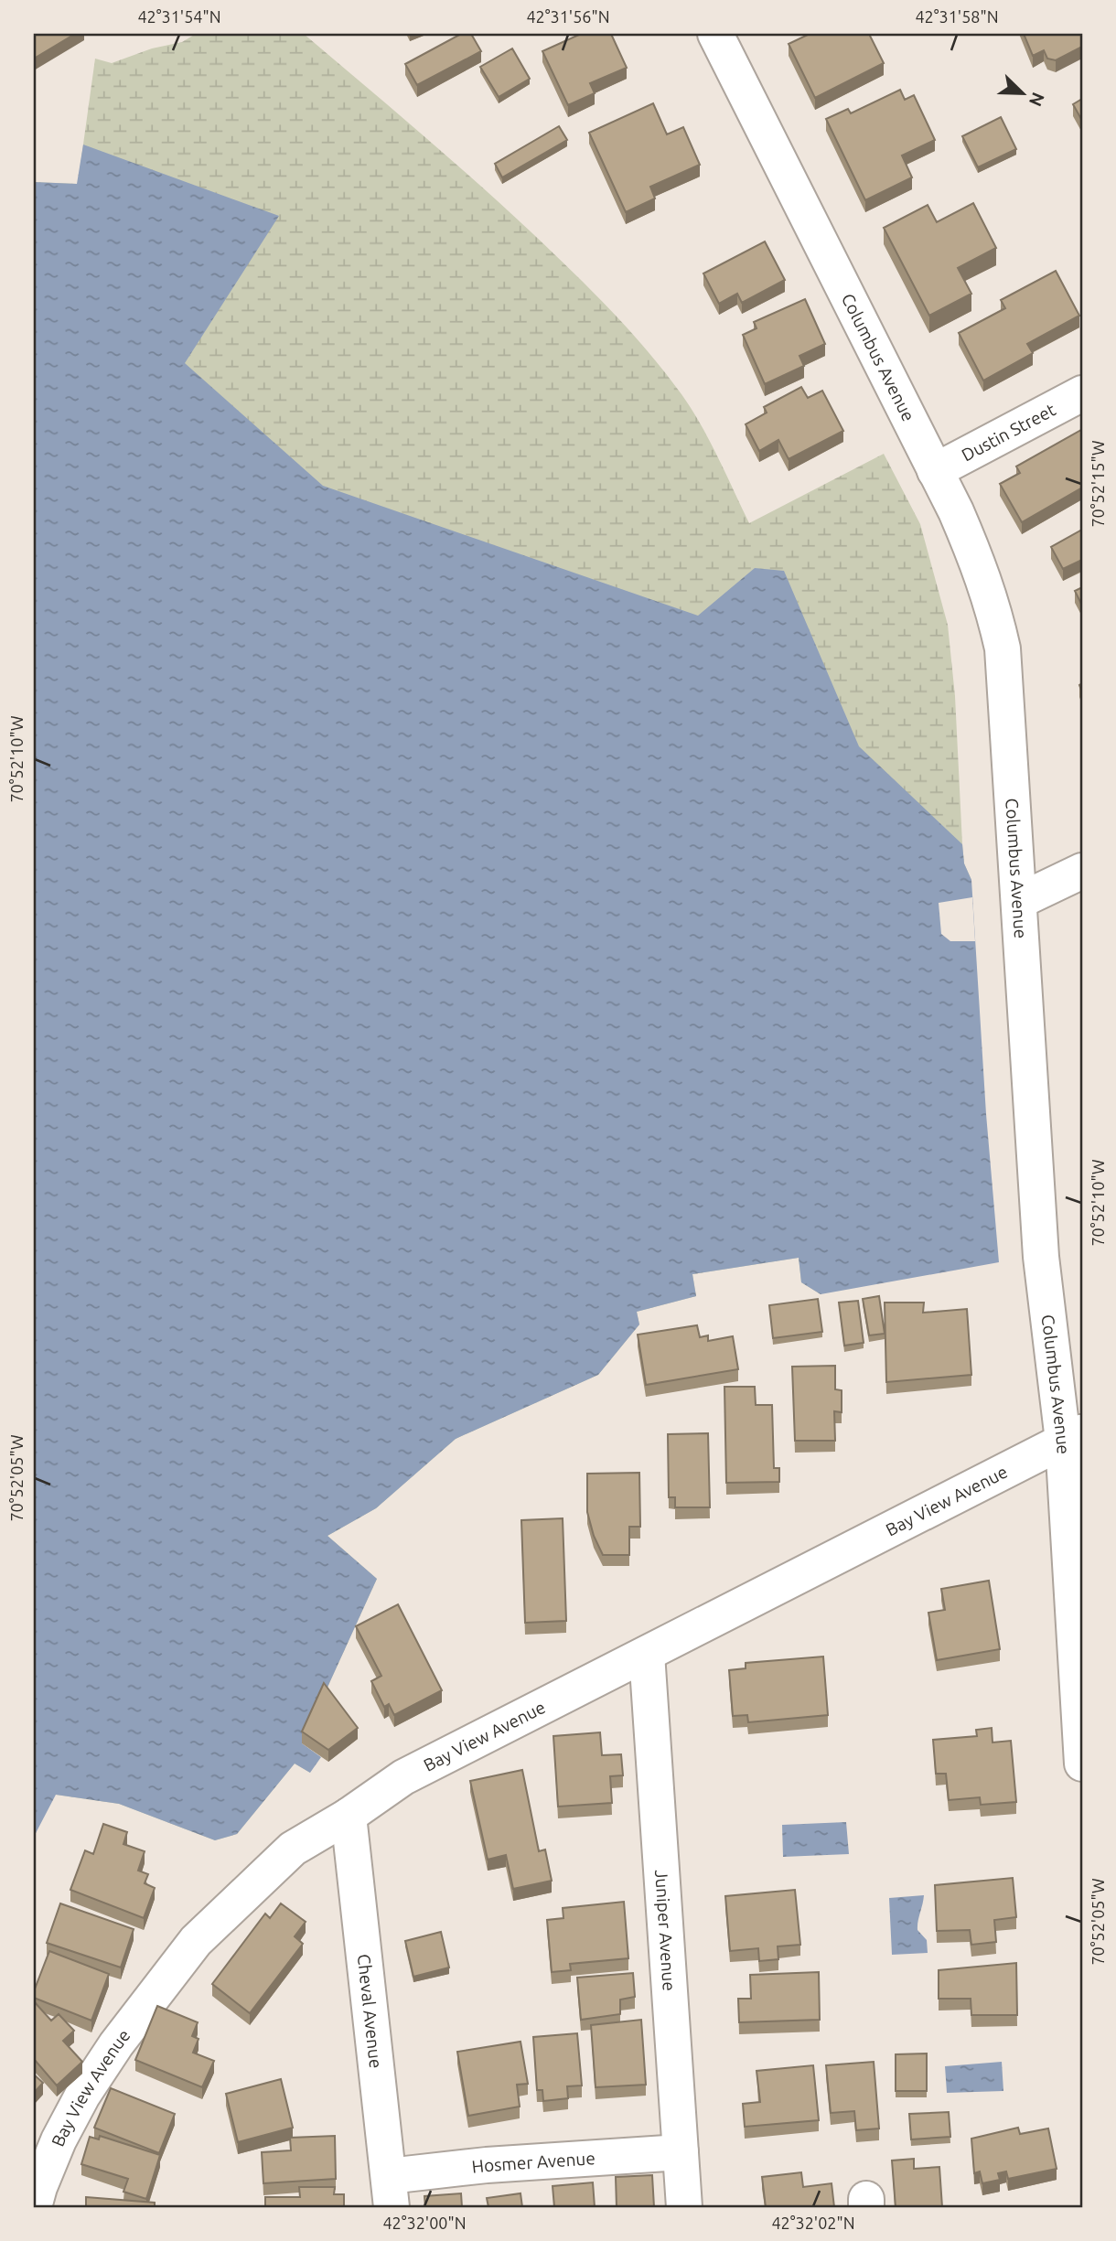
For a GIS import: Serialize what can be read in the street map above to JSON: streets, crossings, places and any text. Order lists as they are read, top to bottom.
{
  "streets": {
    "street": [
      "Columbus Avenue",
      "Dustin Street",
      "Bay View Avenue",
      "Juniper Avenue",
      "Cheval Avenue",
      "Hosmer Avenue"
    ]
  },
  "crossings": [
    ["Columbus Avenue", "Dustin Street"],
    ["Columbus Avenue", "Bay View Avenue"],
    ["Bay View Avenue", "Juniper Avenue"],
    ["Bay View Avenue", "Cheval Avenue"],
    ["Juniper Avenue", "Hosmer Avenue"],
    ["Cheval Avenue", "Hosmer Avenue"]
  ],
  "north": "bottom right",
  "coordinates": [
    "42°31'54\"N",
    "42°31'56\"N",
    "42°31'58\"N",
    "70°52'15\"W",
    "70°52'10\"W",
    "70°52'05\"W",
    "42°32'00\"N",
    "42°32'02\"N"
  ]
}
